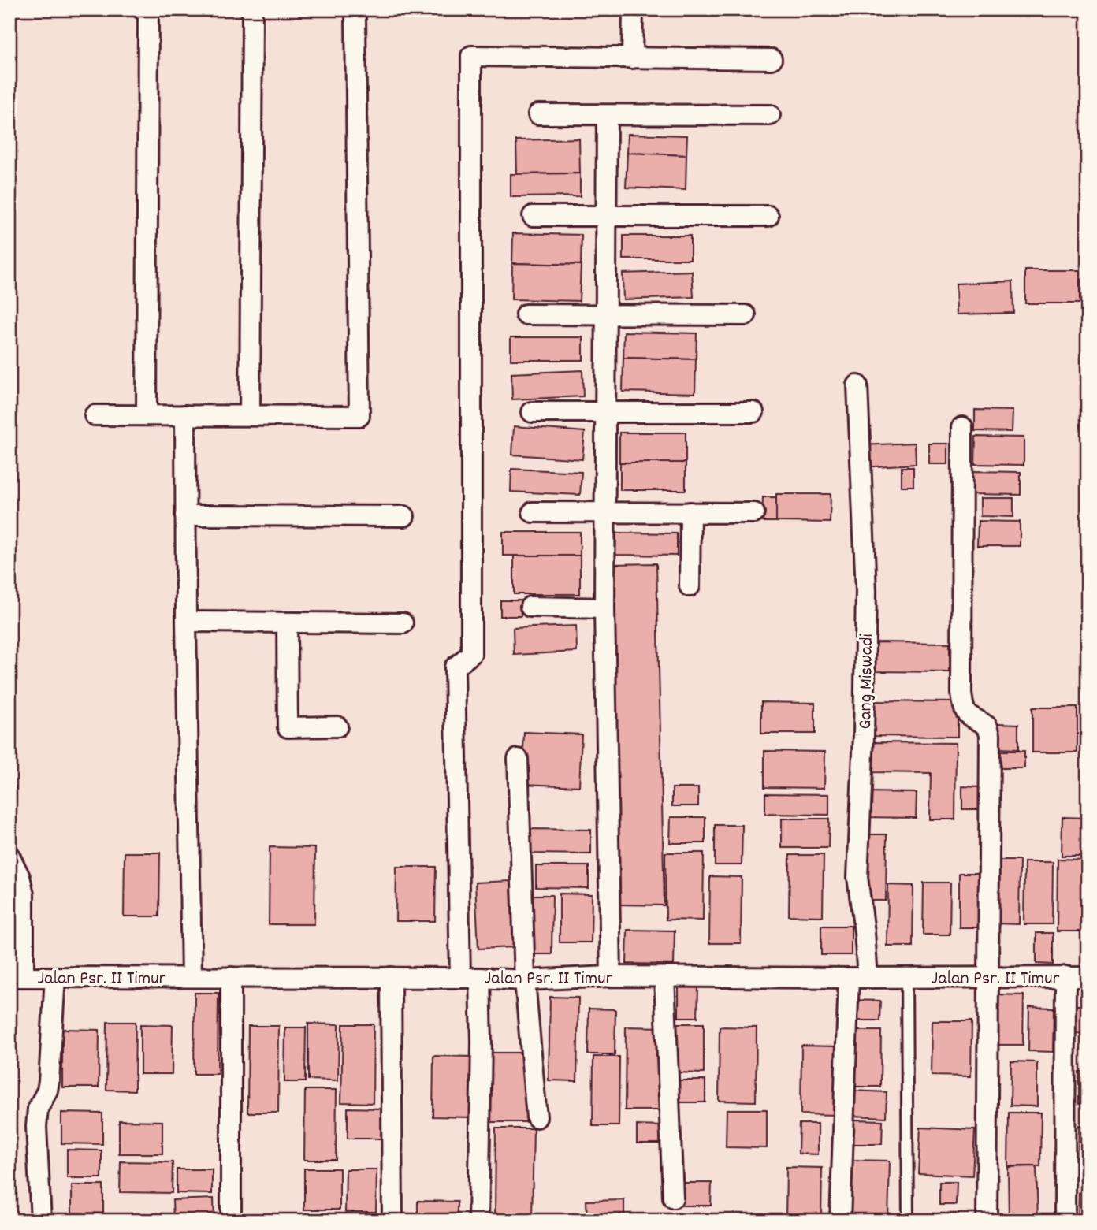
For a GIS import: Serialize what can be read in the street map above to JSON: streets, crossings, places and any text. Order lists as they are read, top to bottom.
{
  "streets": {
    "street": ["Gang Miswadi", "Jalan Psr. II Timur"]
  },
  "crossings": [
    ["Gang Miswadi", "Jalan Psr. II Timur"]
  ]
}
